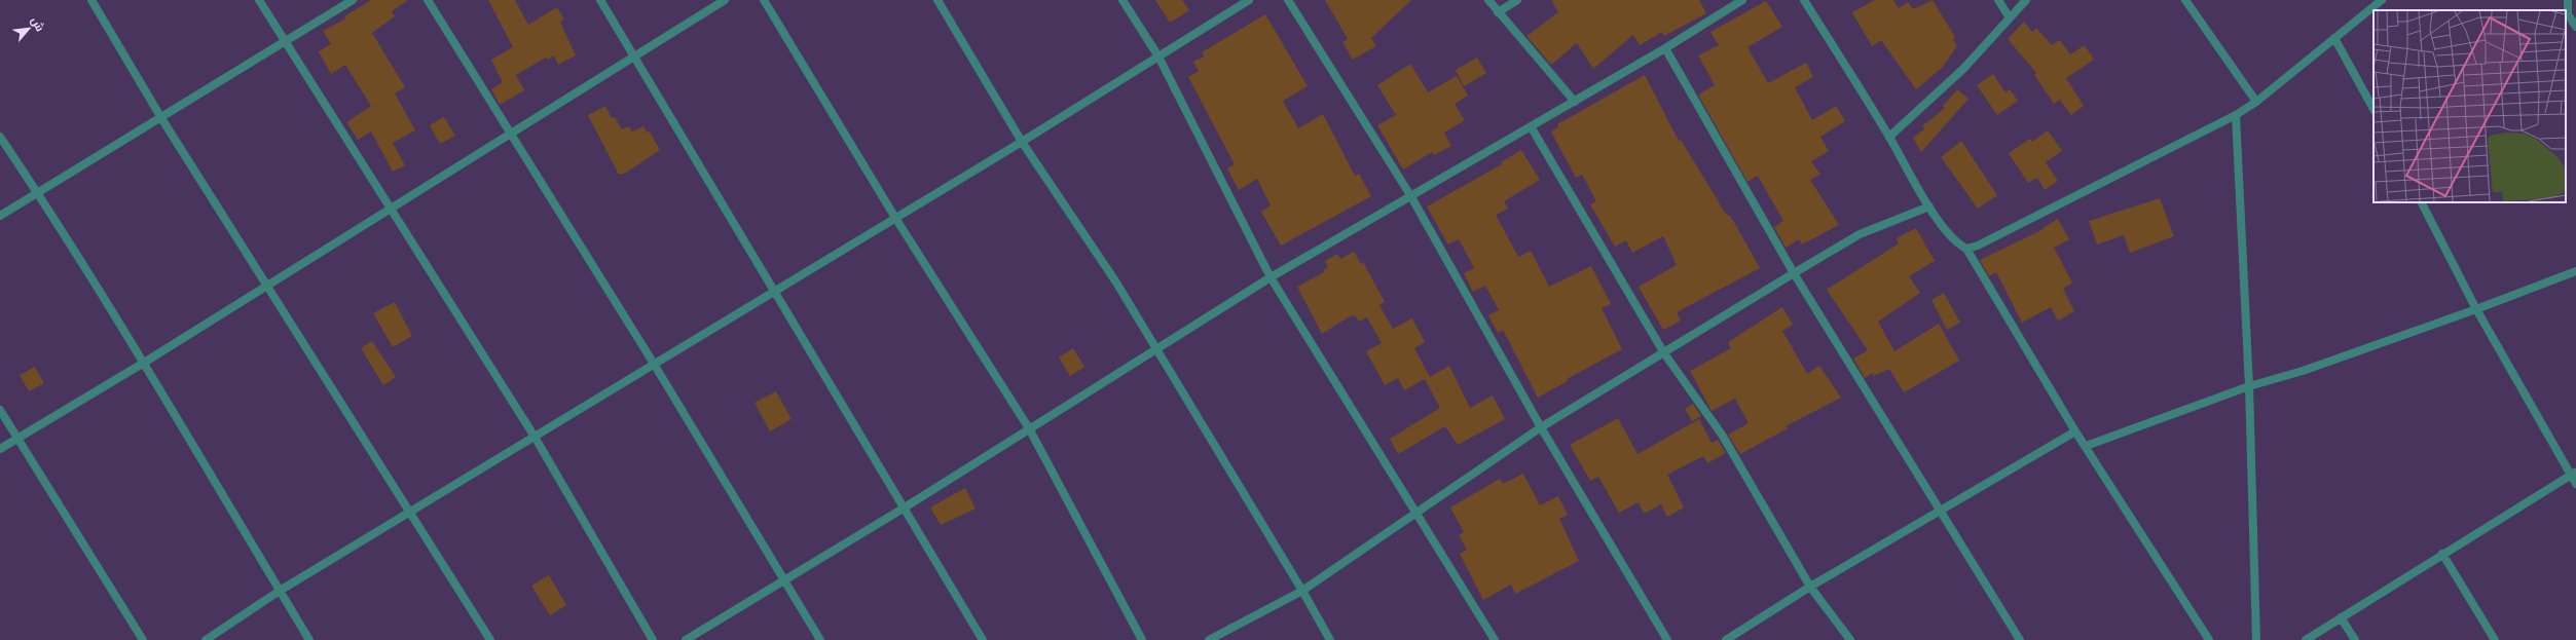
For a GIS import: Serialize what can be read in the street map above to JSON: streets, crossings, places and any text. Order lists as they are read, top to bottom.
{
  "north": "top right"
}
